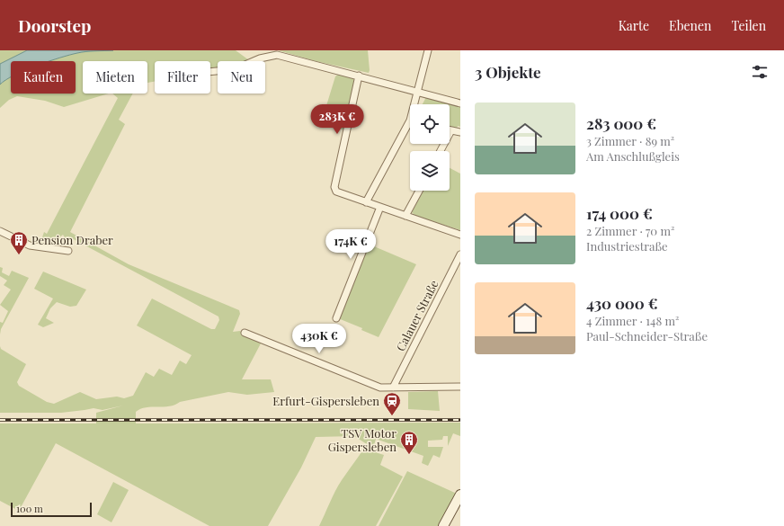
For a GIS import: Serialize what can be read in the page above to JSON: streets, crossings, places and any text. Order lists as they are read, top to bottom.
{
  "streets": {
    "street": ["Calauer Straße"]
  },
  "places": {
    "building": ["Pension Draber", "TSV Motor Gispersleben"],
    "station": ["Erfurt-Gispersleben"]
  },
  "scale_bar": "100 m",
  "page": {
    "header": "Doorstep",
    "nav": ["Karte", "Ebenen", "Teilen"],
    "heading": "3 Objekte",
    "chip": [
      "Kaufen",
      "Mieten",
      "Filter",
      "Neu"
    ],
    "list": [
      {
        "name": "283 000 €",
        "note": "3 Zimmer · 89 m² · Am Anschlußgleis"
      },
      {
        "name": "174 000 €",
        "note": "2 Zimmer · 70 m² · Industriestraße"
      },
      {
        "name": "430 000 €",
        "note": "4 Zimmer · 148 m² · Paul-Schneider-Straße"
      }
    ],
    "price": ["283K €", "174K €", "430K €"],
    "scale": "100 m"
  }
}
